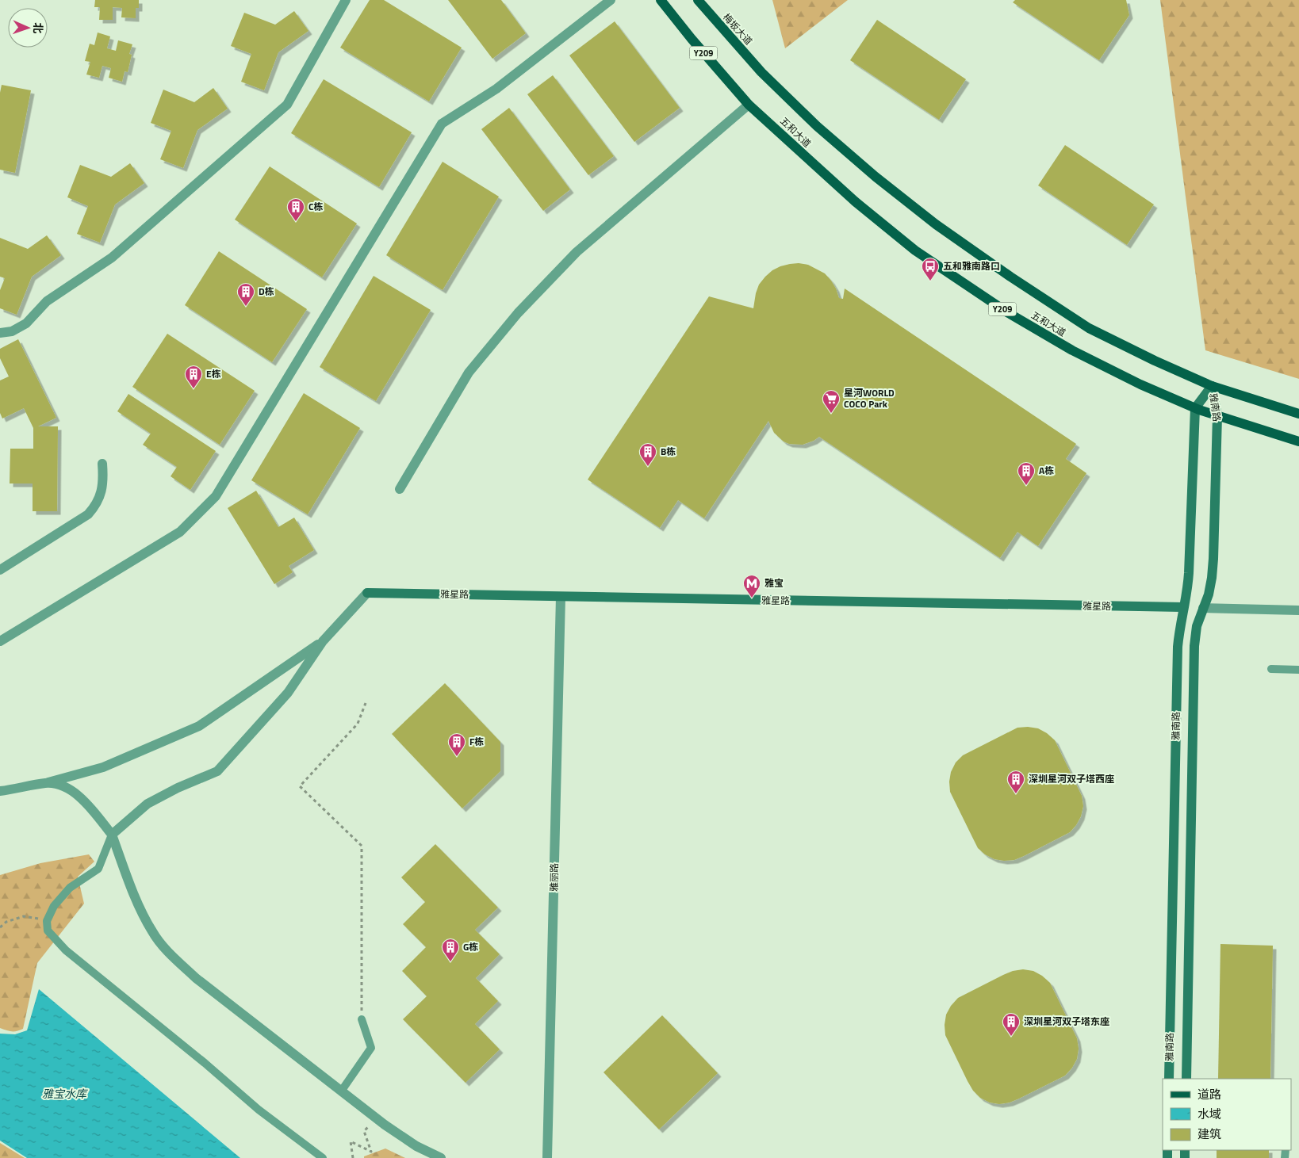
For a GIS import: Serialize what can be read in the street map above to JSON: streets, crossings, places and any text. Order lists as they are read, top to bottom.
{
  "streets": {
    "main road": ["梅坂大道", "Y209", "五和大道"],
    "street": ["雅南路", "雅星路", "雅丽路"]
  },
  "crossings": [
    ["梅坂大道", "五和大道"],
    ["Y209", "五和大道"],
    ["五和大道", "雅南路"],
    ["雅南路", "雅星路"],
    ["雅星路", "雅丽路"]
  ],
  "water": ["雅宝水库"],
  "places": {
    "building": [
      "C栋",
      "D栋",
      "E栋",
      "B栋",
      "A栋",
      "F栋",
      "深圳星河双子塔西座",
      "G栋",
      "深圳星河双子塔东座"
    ],
    "bus stop": ["五和雅南路口"],
    "supermarket": ["星河WORLD COCO Park"],
    "metro station": ["雅宝"]
  },
  "legend": ["道路", "水域", "建筑"],
  "north": "right"
}
